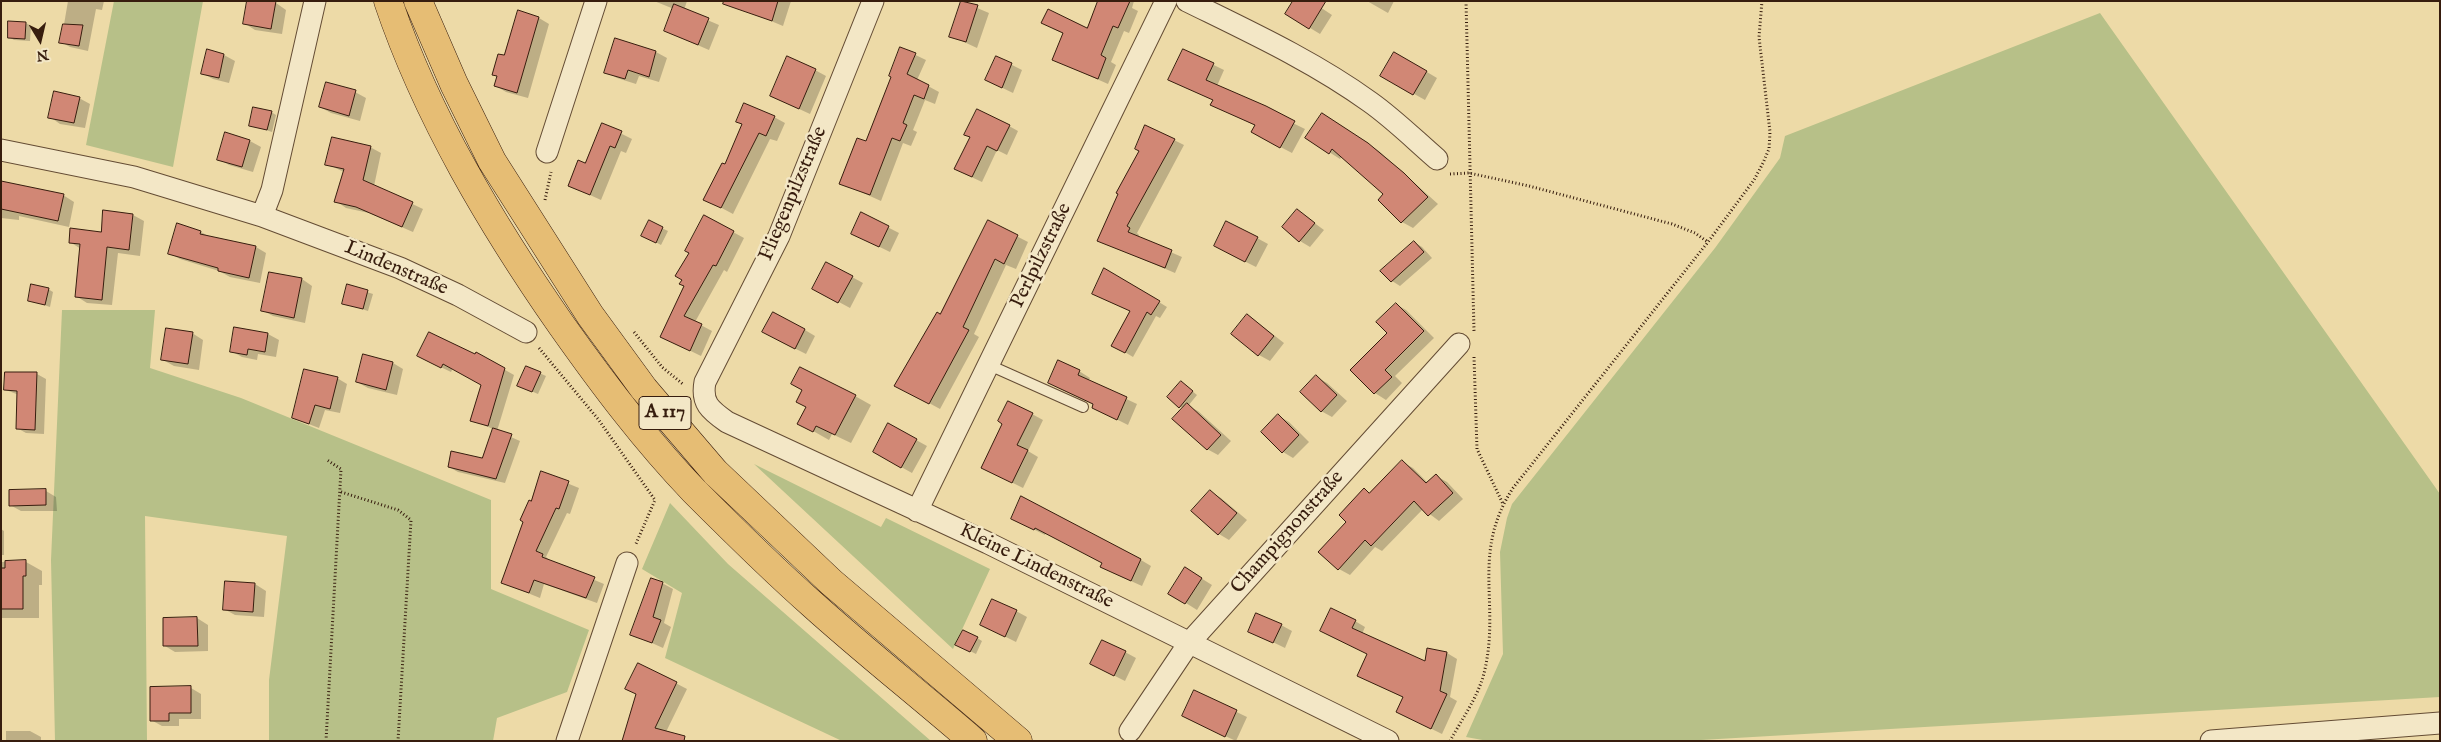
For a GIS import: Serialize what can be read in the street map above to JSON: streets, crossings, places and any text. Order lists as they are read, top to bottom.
{
  "streets": {
    "highway": ["A 117"],
    "street": [
      "Fliegenpilzstraße",
      "Perlpilzstraße",
      "Lindenstraße",
      "Champignonstraße",
      "Kleine Lindenstraße"
    ]
  },
  "crossings": [
    ["Fliegenpilzstraße", "Kleine Lindenstraße"],
    ["Perlpilzstraße", "Kleine Lindenstraße"],
    ["Champignonstraße", "Kleine Lindenstraße"]
  ],
  "north": "bottom"
}
